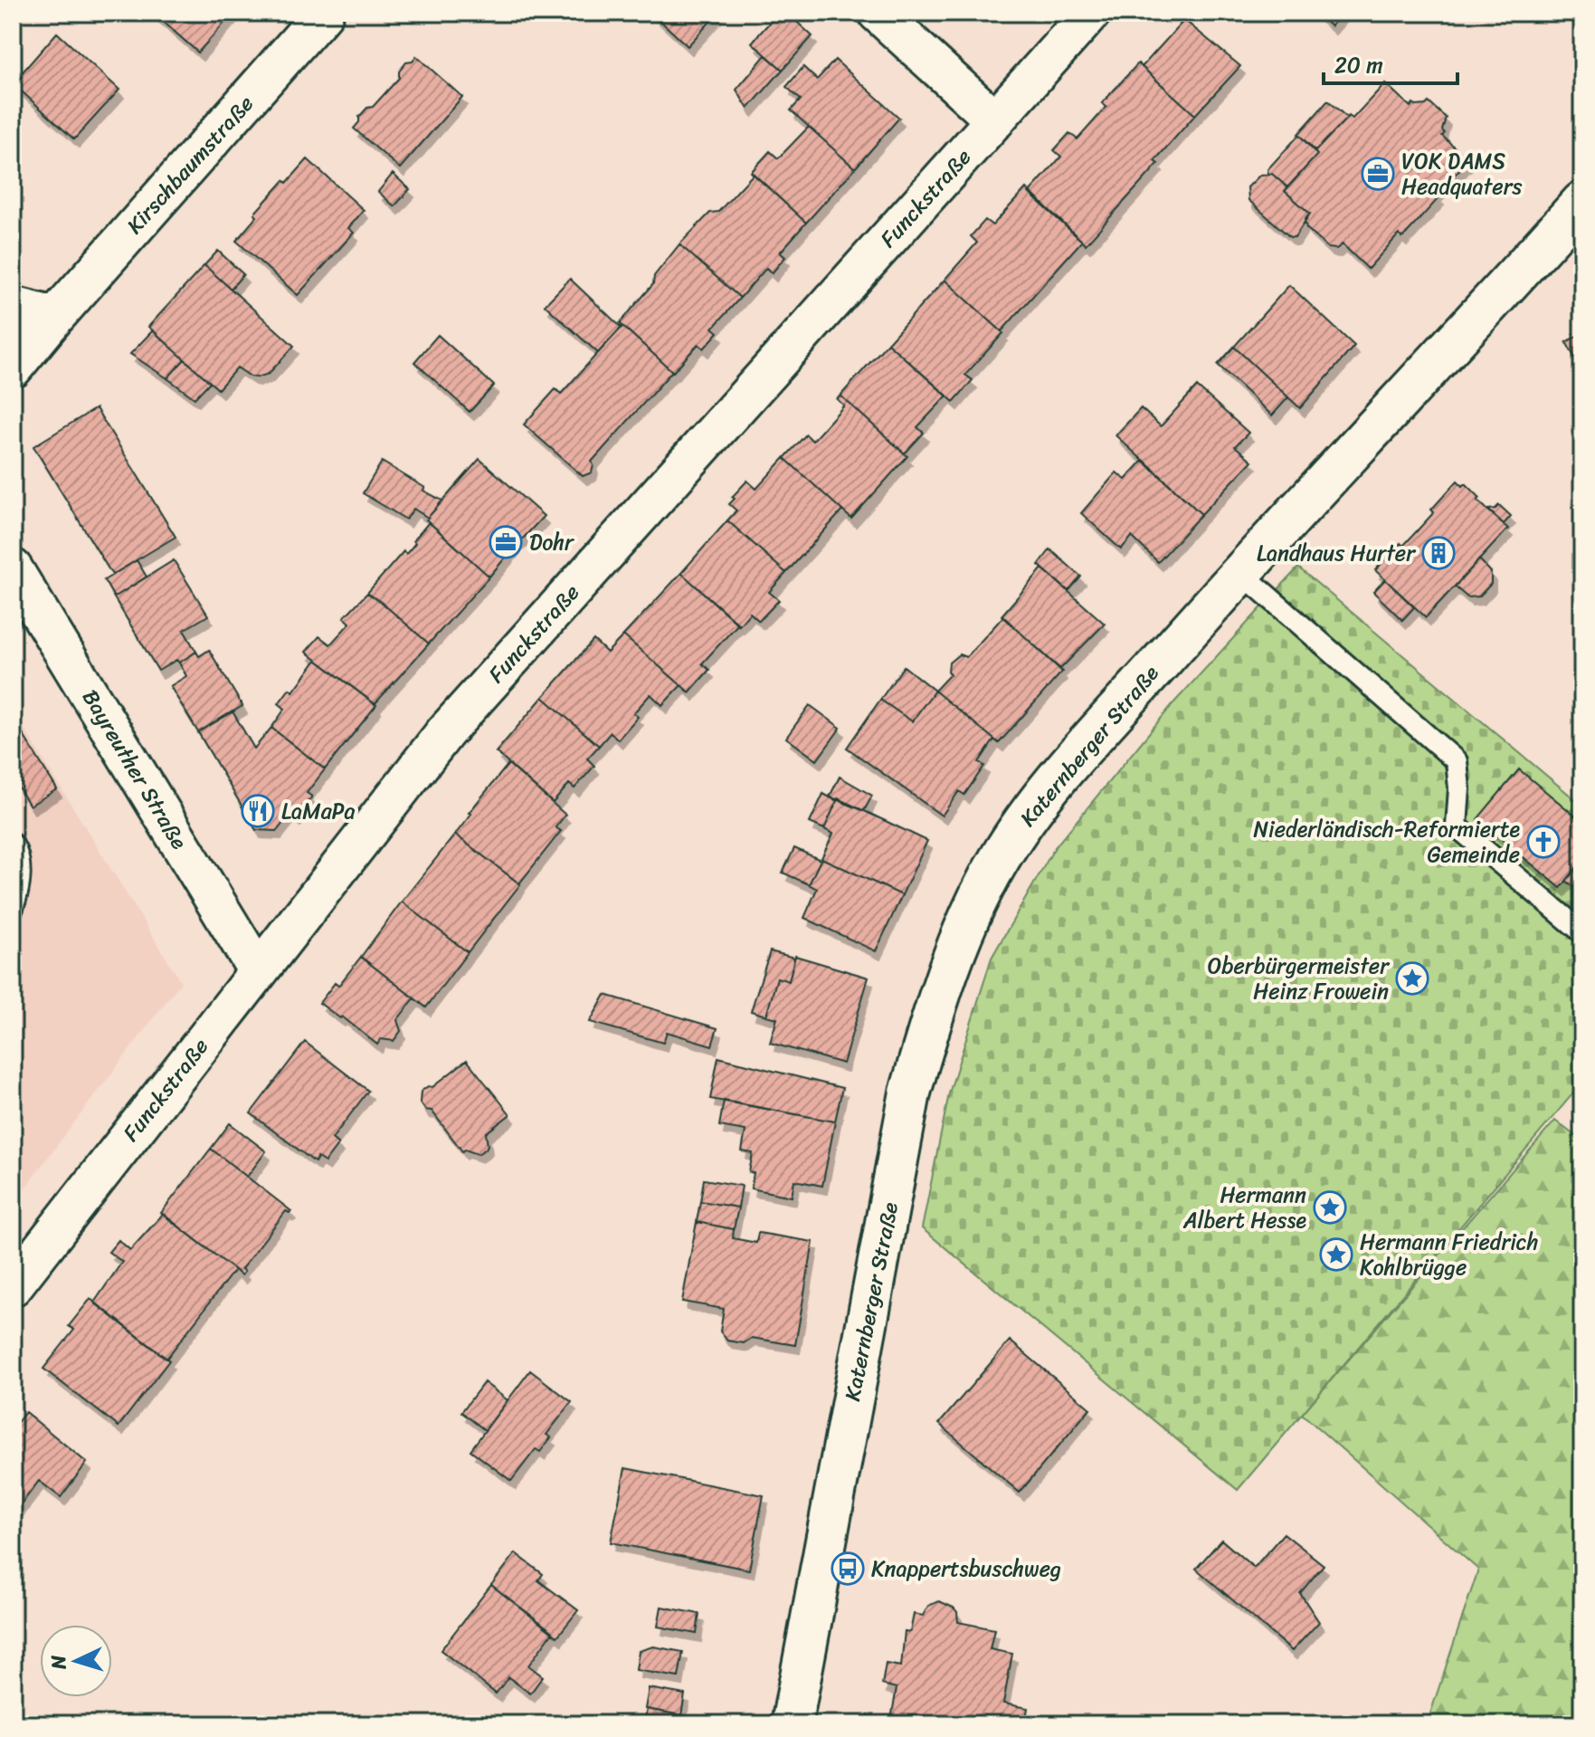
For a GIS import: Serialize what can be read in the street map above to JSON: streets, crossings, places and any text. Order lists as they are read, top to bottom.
{
  "streets": {
    "street": [
      "Kirschbaumstraße",
      "Funckstraße",
      "Katernberger Straße",
      "Bayreuther Straße"
    ]
  },
  "crossings": [
    ["Funckstraße", "Bayreuther Straße"]
  ],
  "places": {
    "office": ["VOK DAMS Headquaters", "Dohr"],
    "building": ["Landhaus Hurter"],
    "restaurant": ["LaMaPa"],
    "church": ["Niederländisch-Reformierte Gemeinde"],
    "place": ["Oberbürgermeister Heinz Frowein", "Hermann Albert Hesse", "Hermann Friedrich Kohlbrügge"],
    "bus stop": ["Knappertsbuschweg"]
  },
  "scale_bar": "20 m",
  "north": "left"
}
